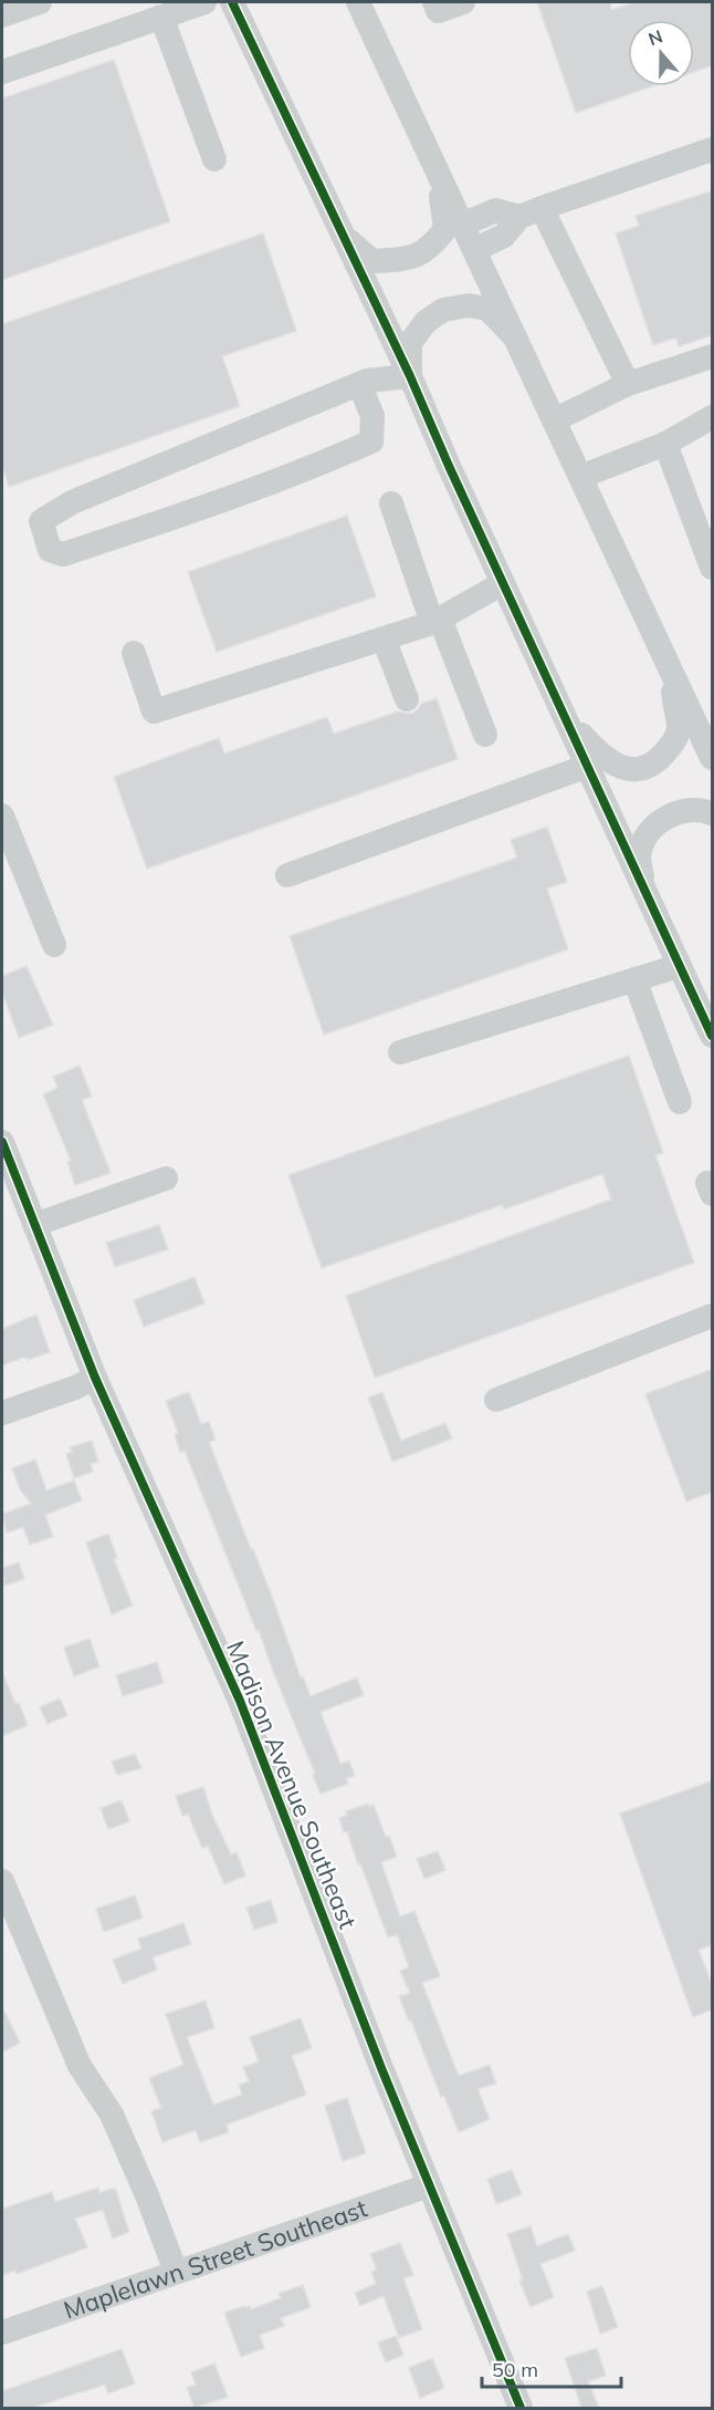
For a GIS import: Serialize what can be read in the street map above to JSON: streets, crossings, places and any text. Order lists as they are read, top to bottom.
{
  "streets": {
    "street": ["Madison Avenue Southeast", "Maplelawn Street Southeast"]
  },
  "crossings": [
    ["Madison Avenue Southeast", "Maplelawn Street Southeast"]
  ],
  "scale_bar": "50 m",
  "north": "top"
}
